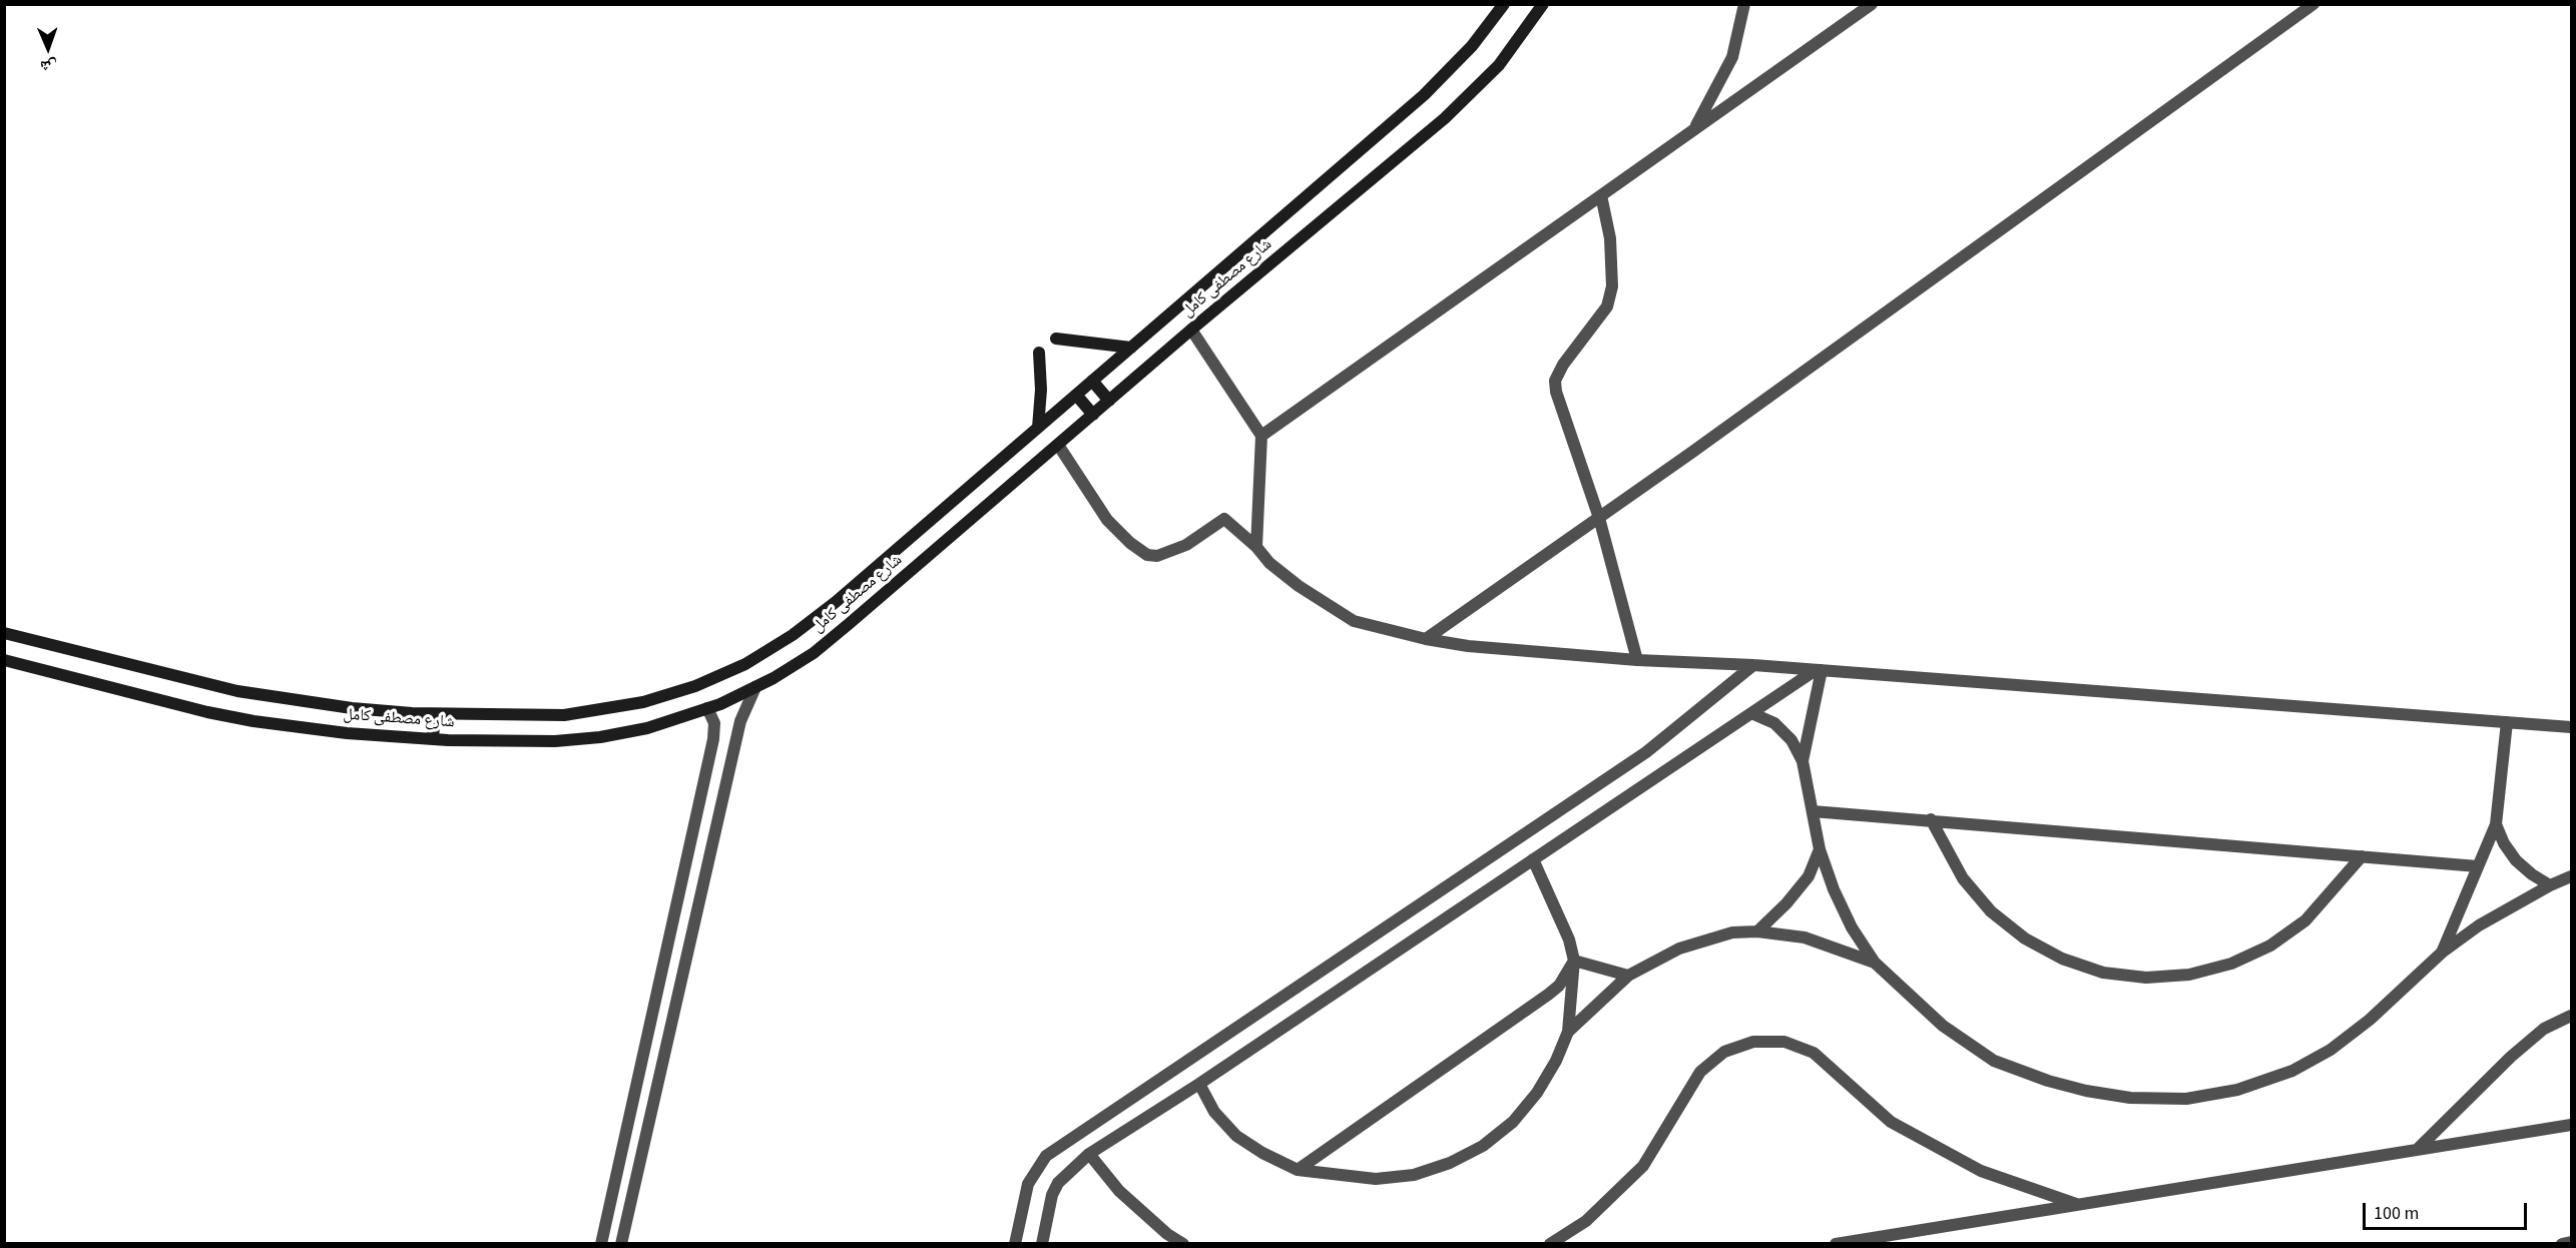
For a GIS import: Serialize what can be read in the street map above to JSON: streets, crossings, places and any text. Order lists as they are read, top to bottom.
{
  "streets": {
    "street": ["شارع مصطفى كامل"]
  },
  "scale_bar": "100 m",
  "north": "bottom"
}
